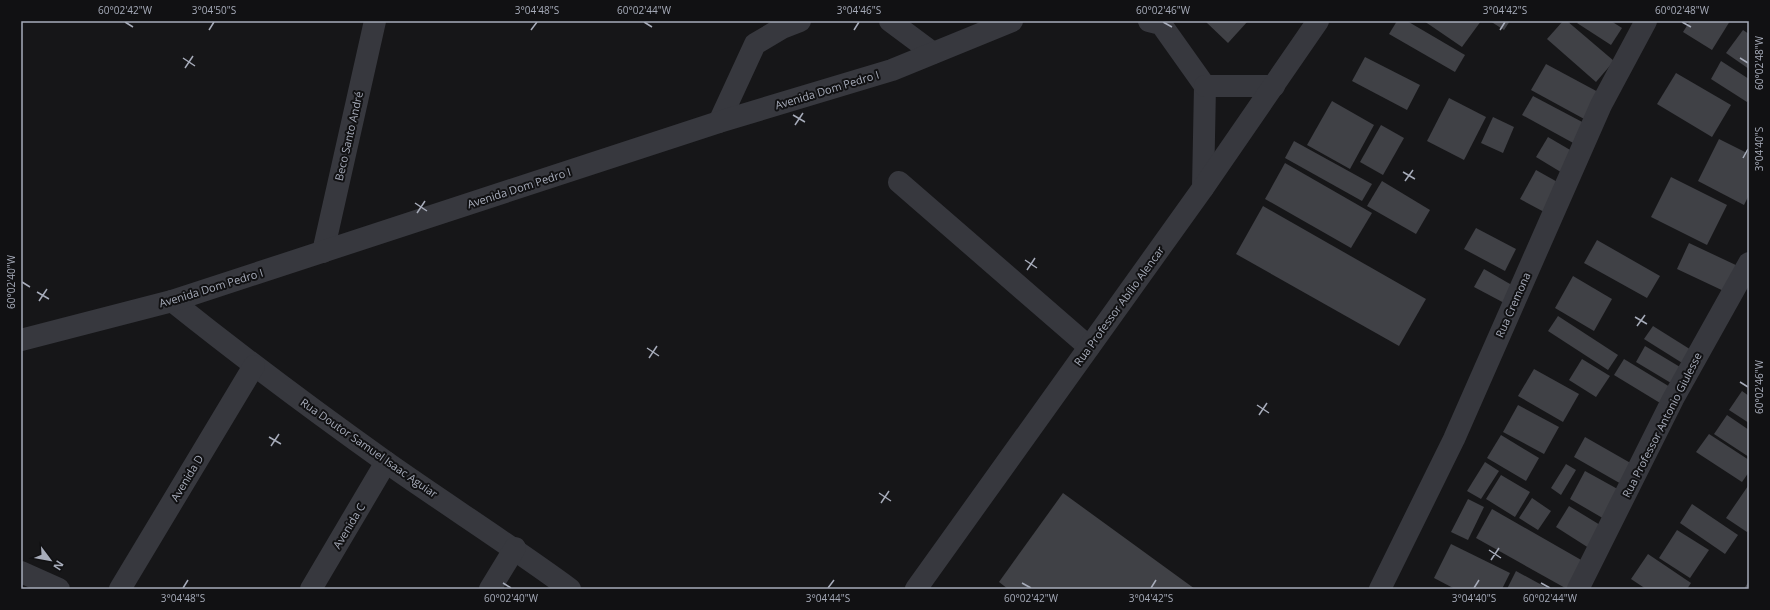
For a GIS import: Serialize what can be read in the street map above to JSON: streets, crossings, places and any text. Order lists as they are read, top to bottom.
{
  "streets": {
    "street": [
      "Avenida Dom Pedro I",
      "Beco Santo André",
      "Rua Cremona",
      "Rua Professor Abílio Alencar",
      "Rua Professor Antonio Giulesse",
      "Rua Doutor Samuel Isaac Aguiar",
      "Avenida D",
      "Avenida C"
    ]
  },
  "crossings": [
    ["Avenida Dom Pedro I", "Beco Santo André"],
    ["Avenida Dom Pedro I", "Rua Doutor Samuel Isaac Aguiar"],
    ["Rua Doutor Samuel Isaac Aguiar", "Avenida D"],
    ["Rua Doutor Samuel Isaac Aguiar", "Avenida C"]
  ],
  "north": "bottom right",
  "coordinates": [
    "60°02'42\"W",
    "3°04'50\"S",
    "3°04'48\"S",
    "60°02'44\"W",
    "3°04'46\"S",
    "60°02'46\"W",
    "3°04'42\"S",
    "60°02'48\"W",
    "3°04'40\"S",
    "60°02'40\"W",
    "3°04'44\"S"
  ]
}
